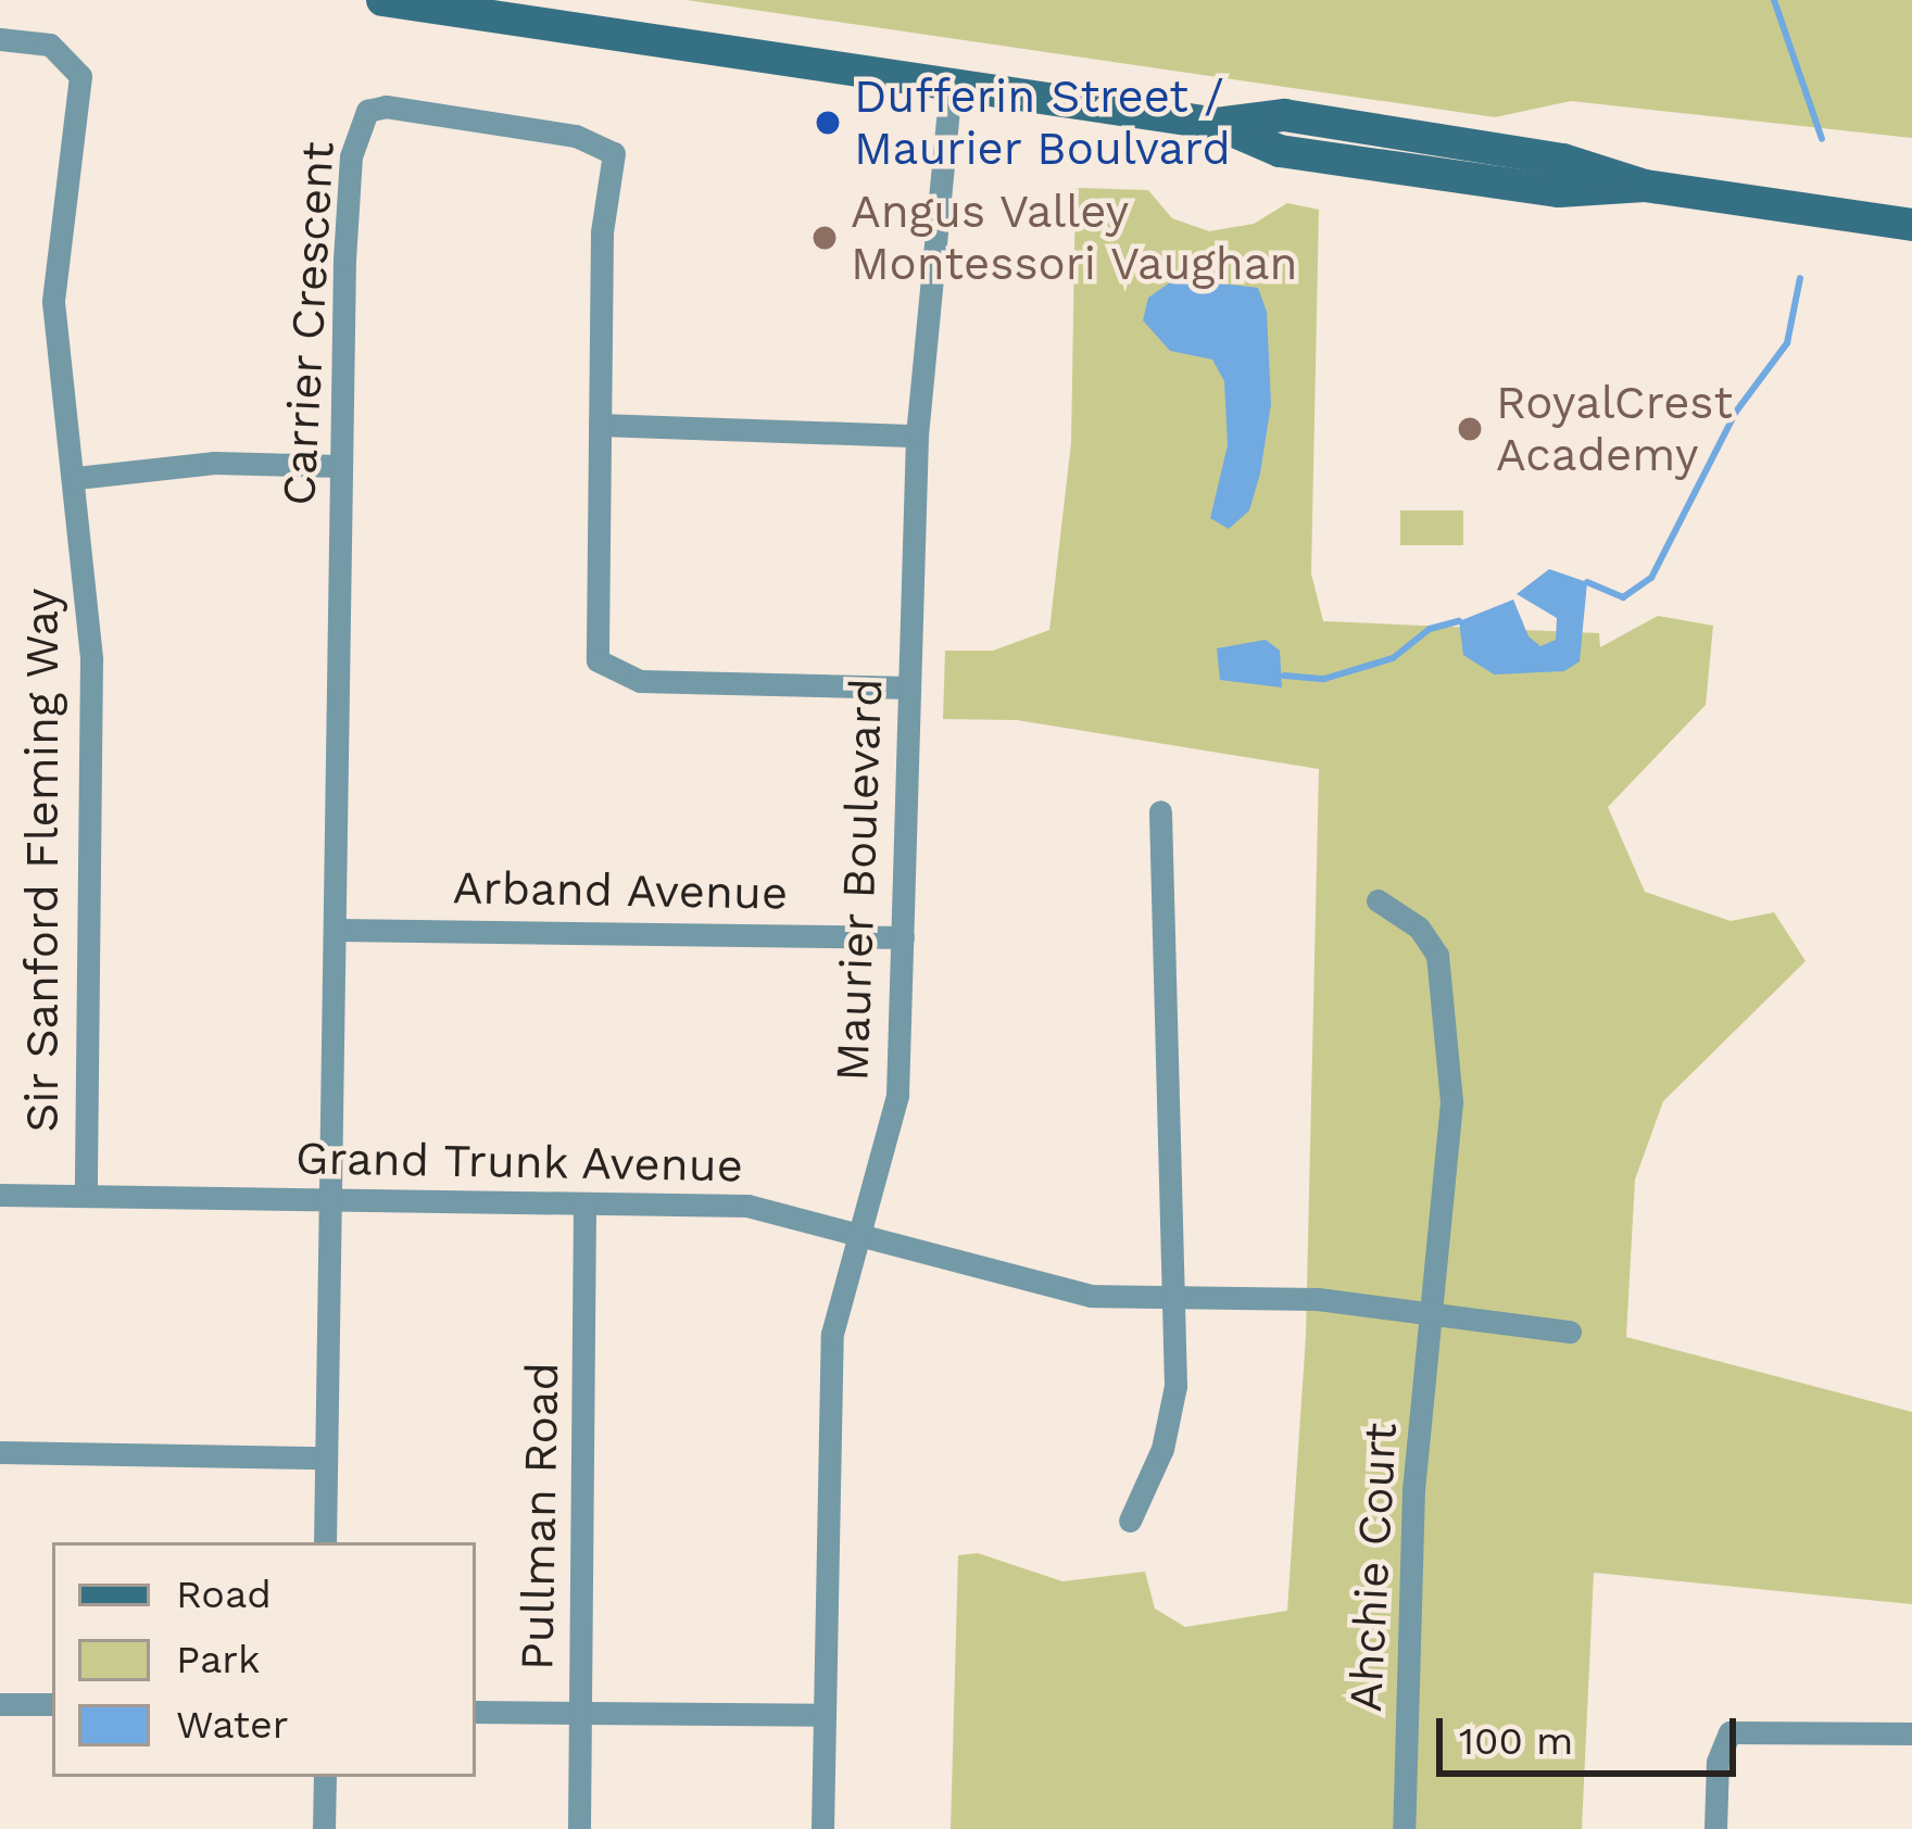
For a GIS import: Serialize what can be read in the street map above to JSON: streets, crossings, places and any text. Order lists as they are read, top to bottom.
{
  "streets": {
    "street": [
      "Carrier Crescent",
      "Sir Sanford Fleming Way",
      "Maurier Boulevard",
      "Arband Avenue",
      "Grand Trunk Avenue",
      "Pullman Road",
      "Ahchie Court"
    ]
  },
  "crossings": [
    ["Carrier Crescent", "Maurier Boulevard"],
    ["Carrier Crescent", "Arband Avenue"],
    ["Carrier Crescent", "Grand Trunk Avenue"],
    ["Sir Sanford Fleming Way", "Grand Trunk Avenue"],
    ["Maurier Boulevard", "Arband Avenue"],
    ["Maurier Boulevard", "Grand Trunk Avenue"],
    ["Grand Trunk Avenue", "Pullman Road"],
    ["Grand Trunk Avenue", "Ahchie Court"]
  ],
  "places": ["Dufferin Street / Maurier Boulvard", "Angus Valley Montessori Vaughan", "RoyalCrest Academy"],
  "legend": ["Road", "Park", "Water"],
  "scale_bar": "100 m"
}
